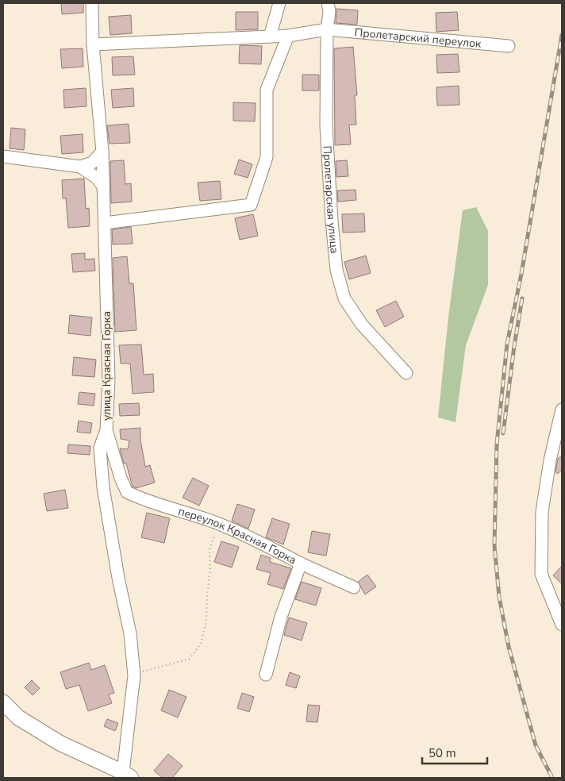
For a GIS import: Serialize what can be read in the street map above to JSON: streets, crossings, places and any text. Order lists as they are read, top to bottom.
{
  "streets": {
    "street": [
      "Пролетарский переулок",
      "Пролетарская улица",
      "улица Красная Горка",
      "переулок Красная Горка"
    ]
  },
  "crossings": [
    ["Пролетарский переулок", "Пролетарская улица"],
    ["Пролетарский переулок", "улица Красная Горка"],
    ["улица Красная Горка", "переулок Красная Горка"]
  ],
  "scale_bar": "50 m"
}
